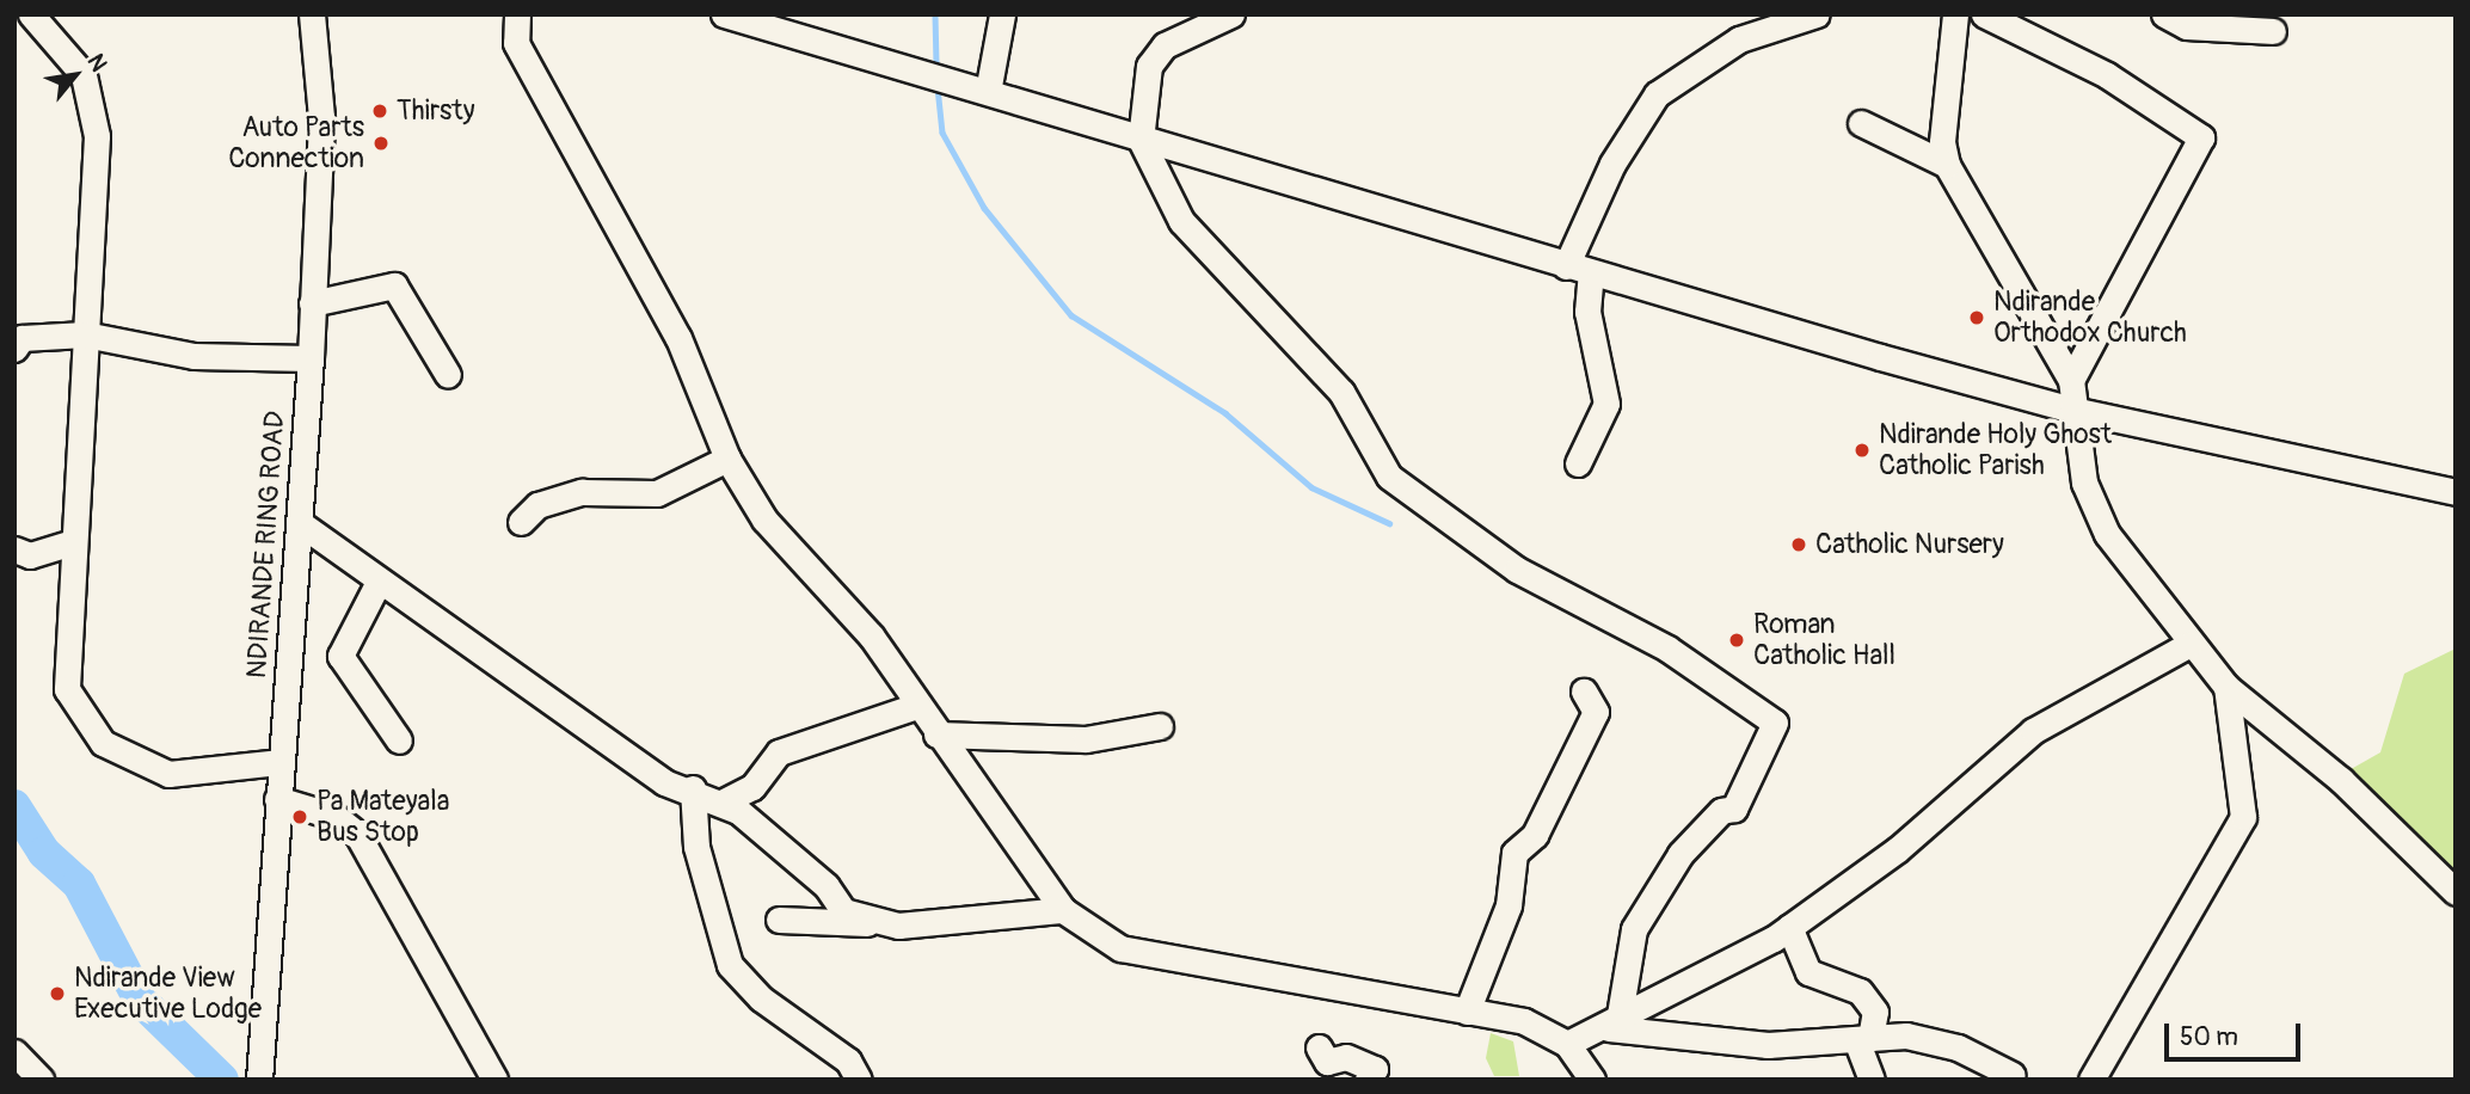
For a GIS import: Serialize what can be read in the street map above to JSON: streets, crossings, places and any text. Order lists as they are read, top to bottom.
{
  "streets": {
    "street": ["NDIRANDE RING ROAD"]
  },
  "places": [
    "Thirsty",
    "Auto Parts Connection",
    "Ndirande Orthodox Church",
    "Ndirande Holy Ghost Catholic Parish",
    "Catholic Nursery",
    "Roman Catholic Hall",
    "Pa Mateyala Bus Stop",
    "Ndirande View Executive Lodge"
  ],
  "scale_bar": "50 m",
  "north": "top right"
}
